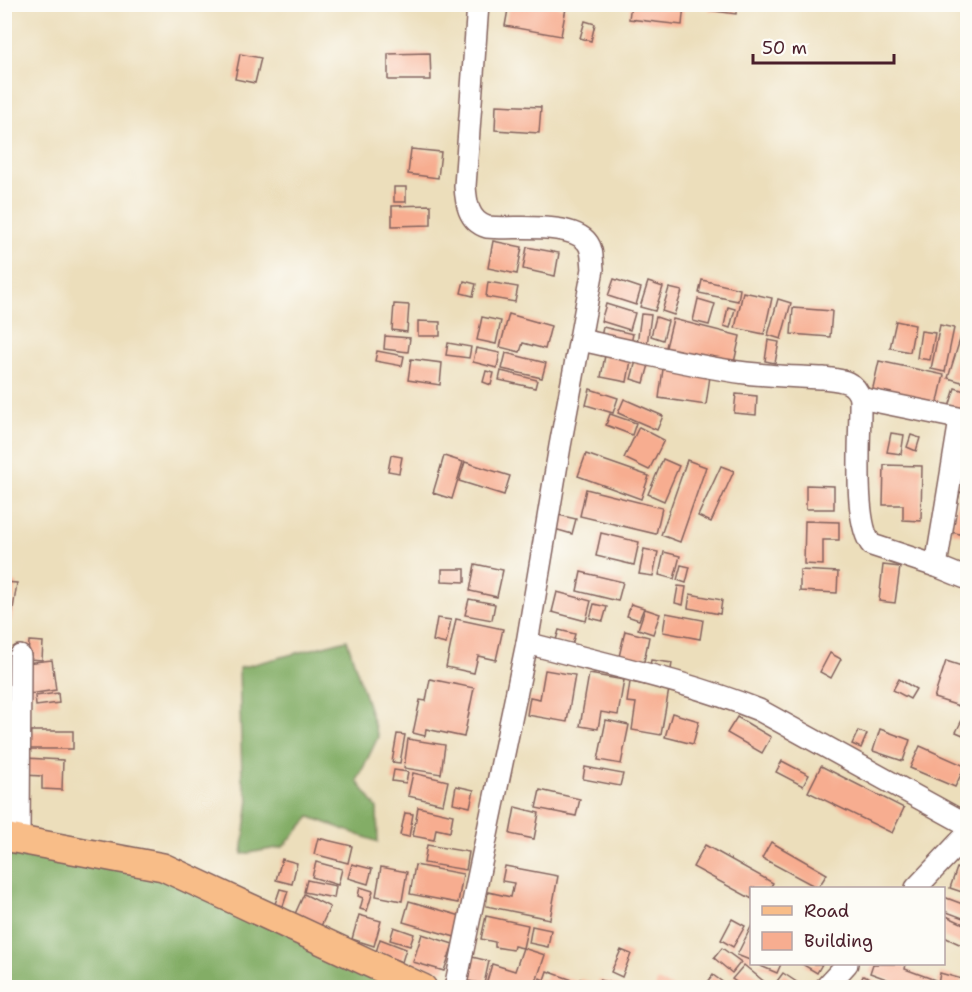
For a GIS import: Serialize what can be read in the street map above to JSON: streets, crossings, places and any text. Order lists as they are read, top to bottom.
{
  "legend": ["Road", "Building"],
  "scale_bar": "50 m"
}
